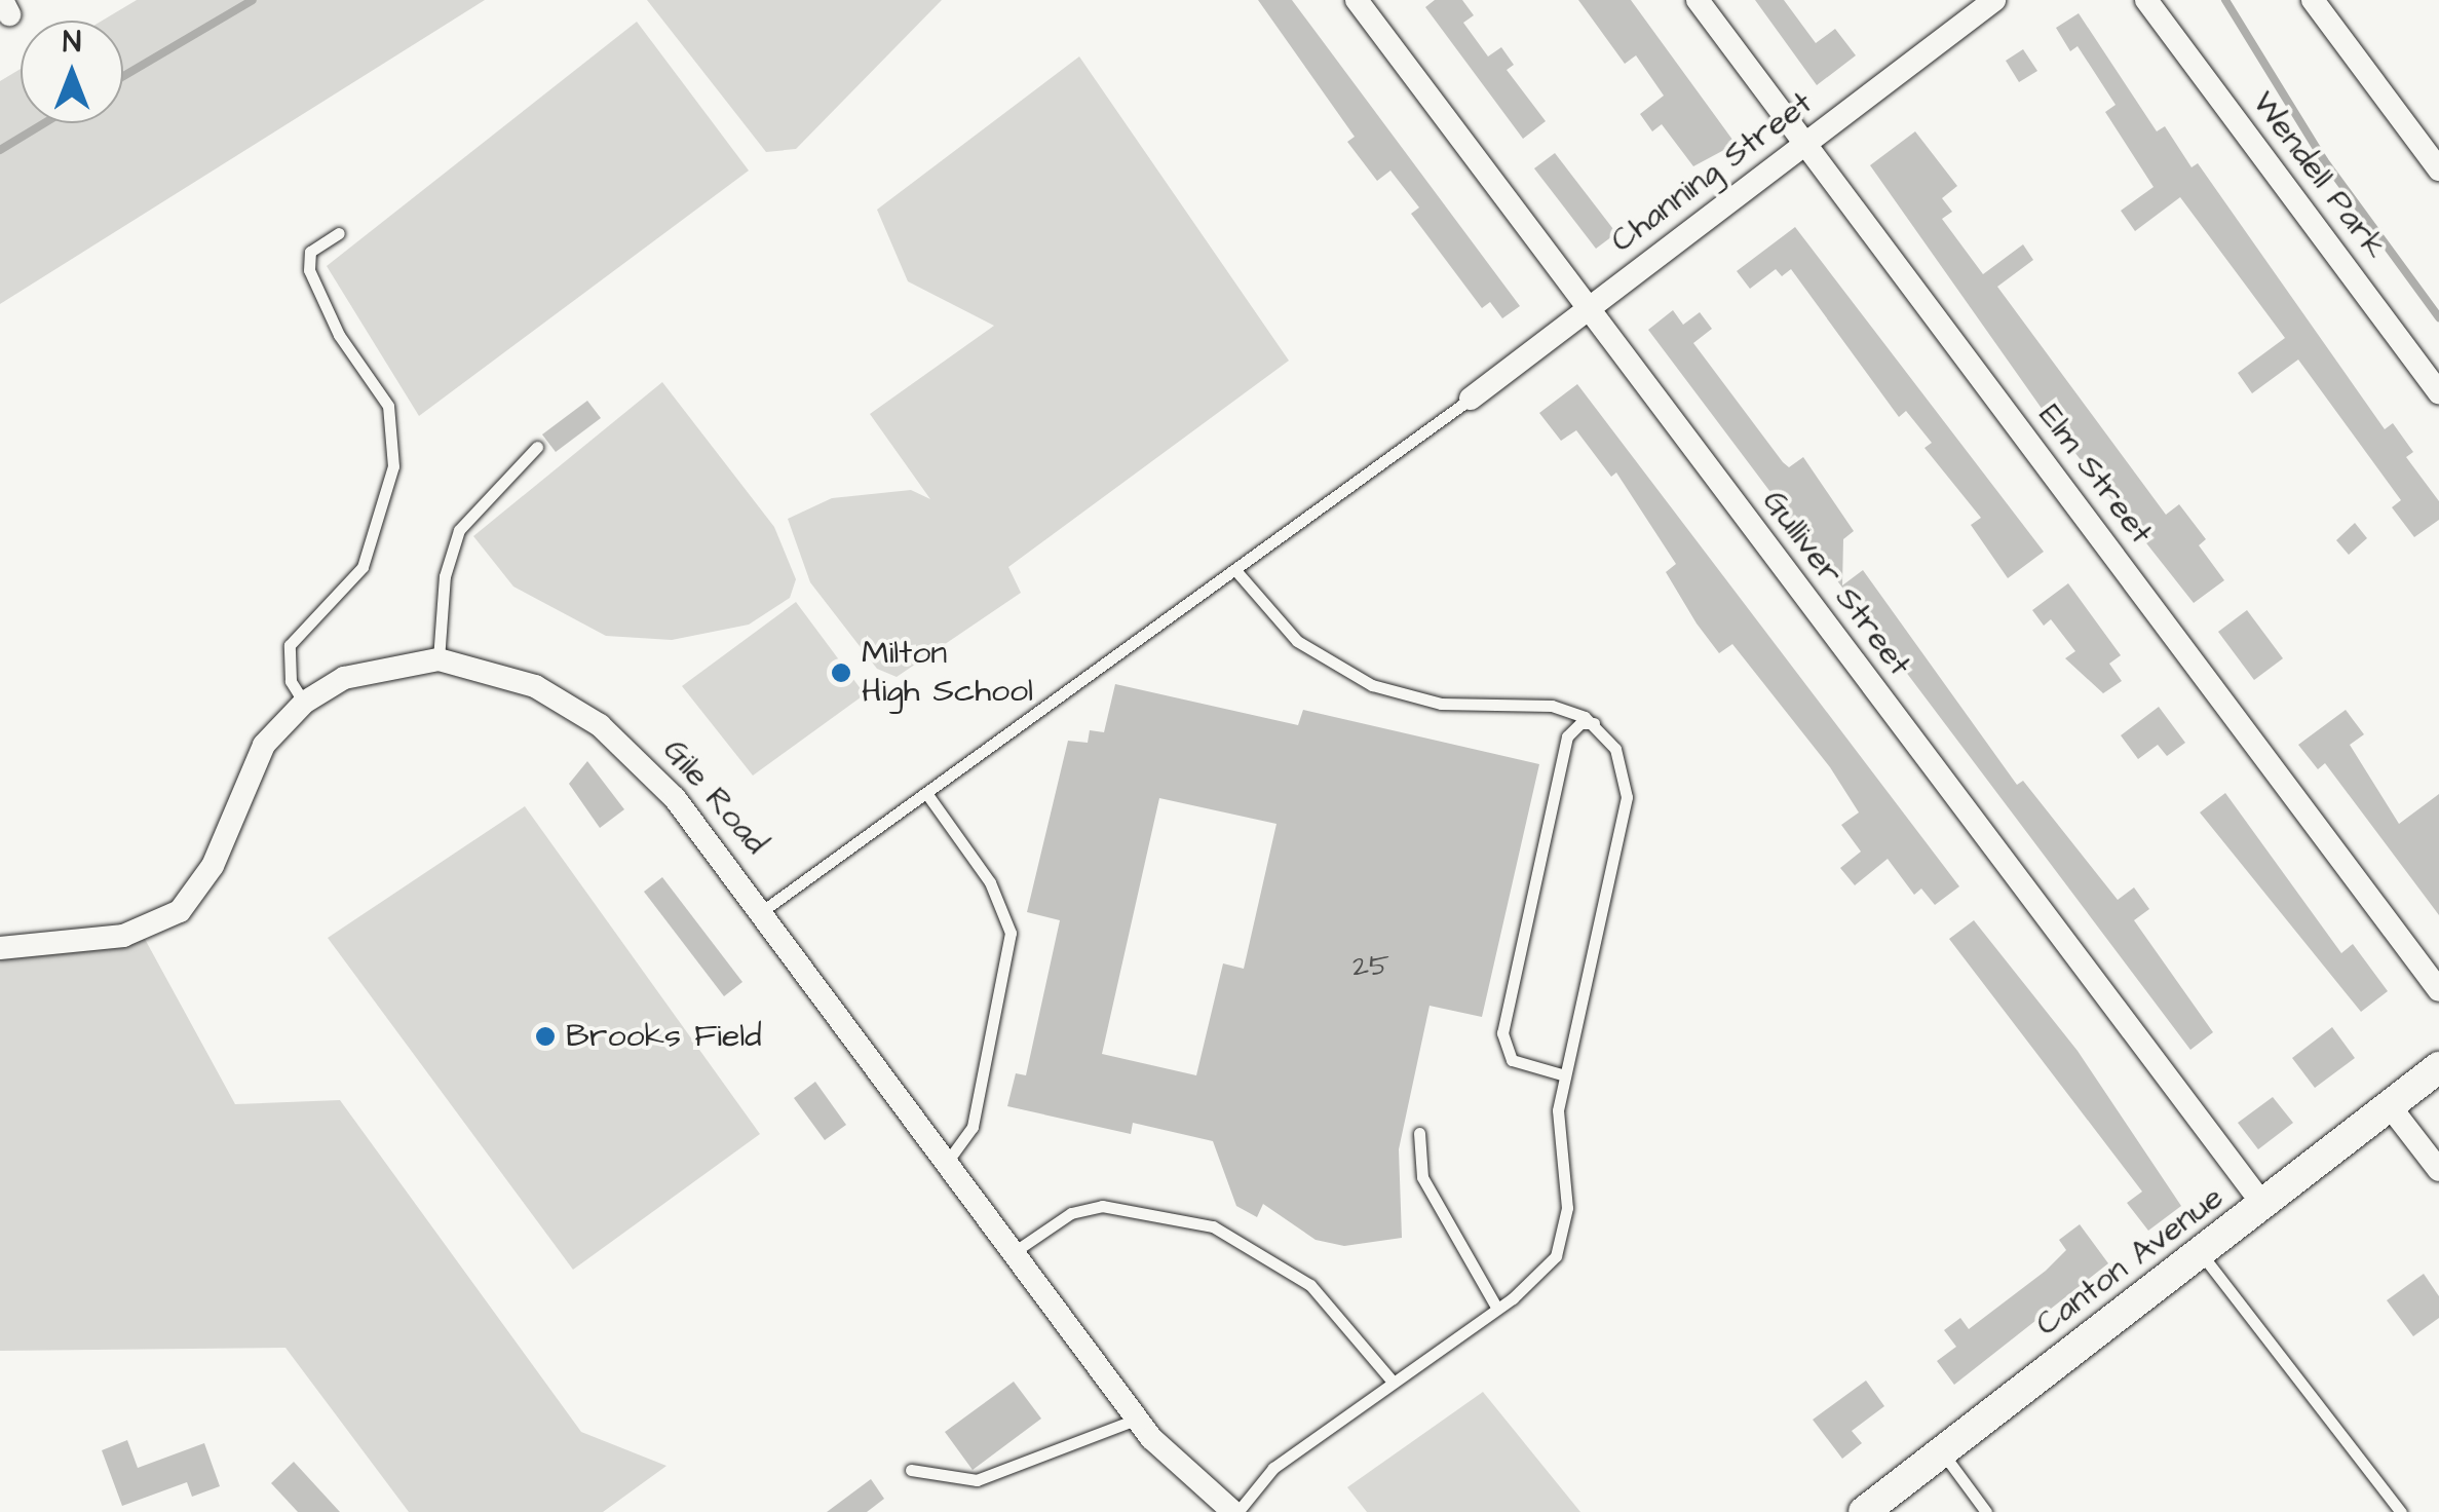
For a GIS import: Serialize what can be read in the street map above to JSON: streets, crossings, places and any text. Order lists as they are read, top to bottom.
{
  "streets": {
    "main road": ["Canton Avenue"],
    "street": [
      "Channing Street",
      "Wendell Park",
      "Elm Street",
      "Gulliver Street",
      "Gile Road"
    ]
  },
  "crossings": [
    ["Channing Street", "Elm Street"],
    ["Channing Street", "Gulliver Street"],
    ["Gulliver Street", "Canton Avenue"]
  ],
  "places": ["Milton High School", "Brooks Field"],
  "house_numbers": ["25"],
  "north": "top"
}
